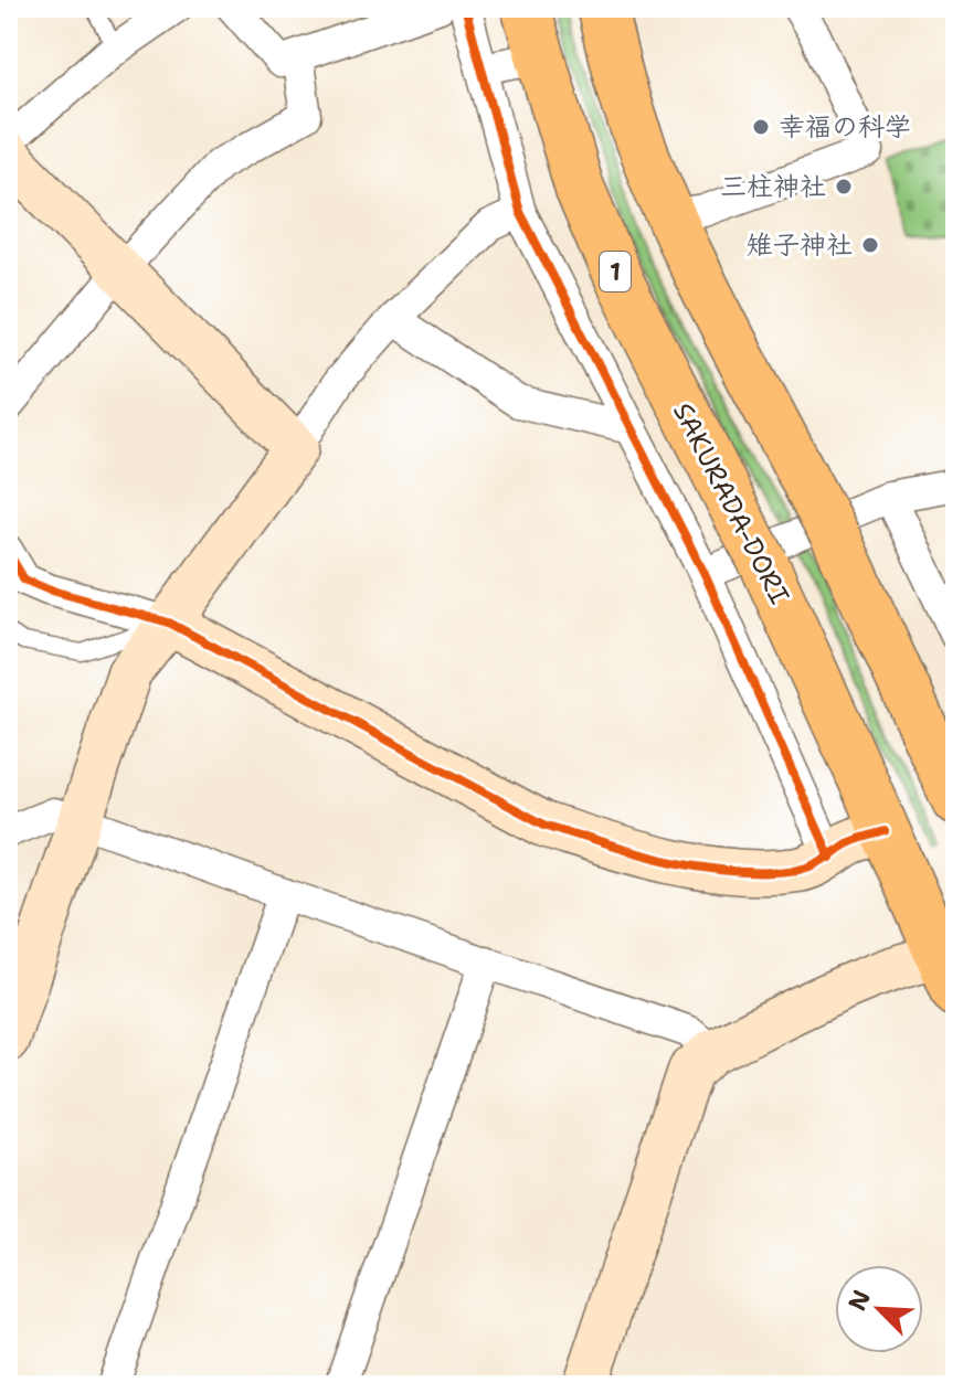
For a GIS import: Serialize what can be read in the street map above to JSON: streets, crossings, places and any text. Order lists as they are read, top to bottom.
{
  "streets": {
    "highway": ["1", "SAKURADA-DORI"]
  },
  "places": ["幸福の科学", "三柱神社", "雉子神社"],
  "north": "top left"
}
